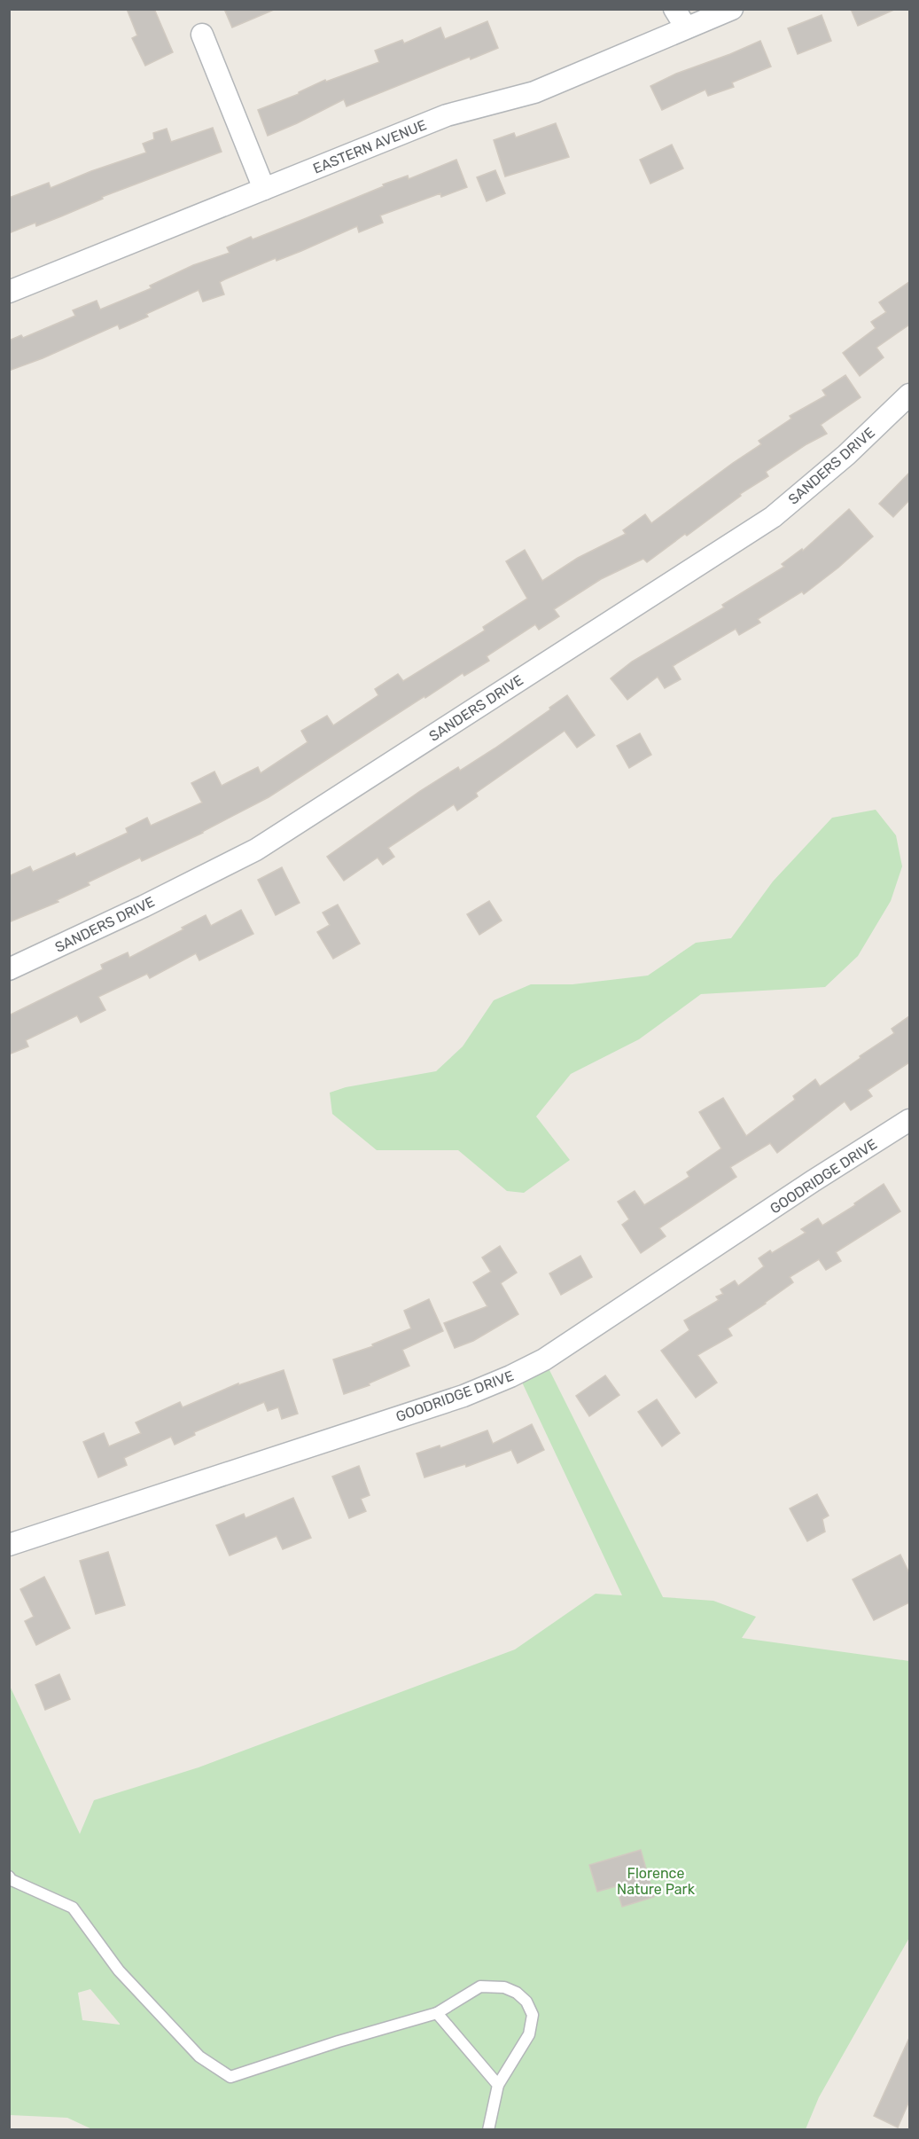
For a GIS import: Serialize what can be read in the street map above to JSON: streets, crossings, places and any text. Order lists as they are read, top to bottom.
{
  "streets": {
    "street": ["EASTERN AVENUE", "SANDERS DRIVE", "GOODRIDGE DRIVE"]
  },
  "parks": ["Florence Nature Park"]
}
